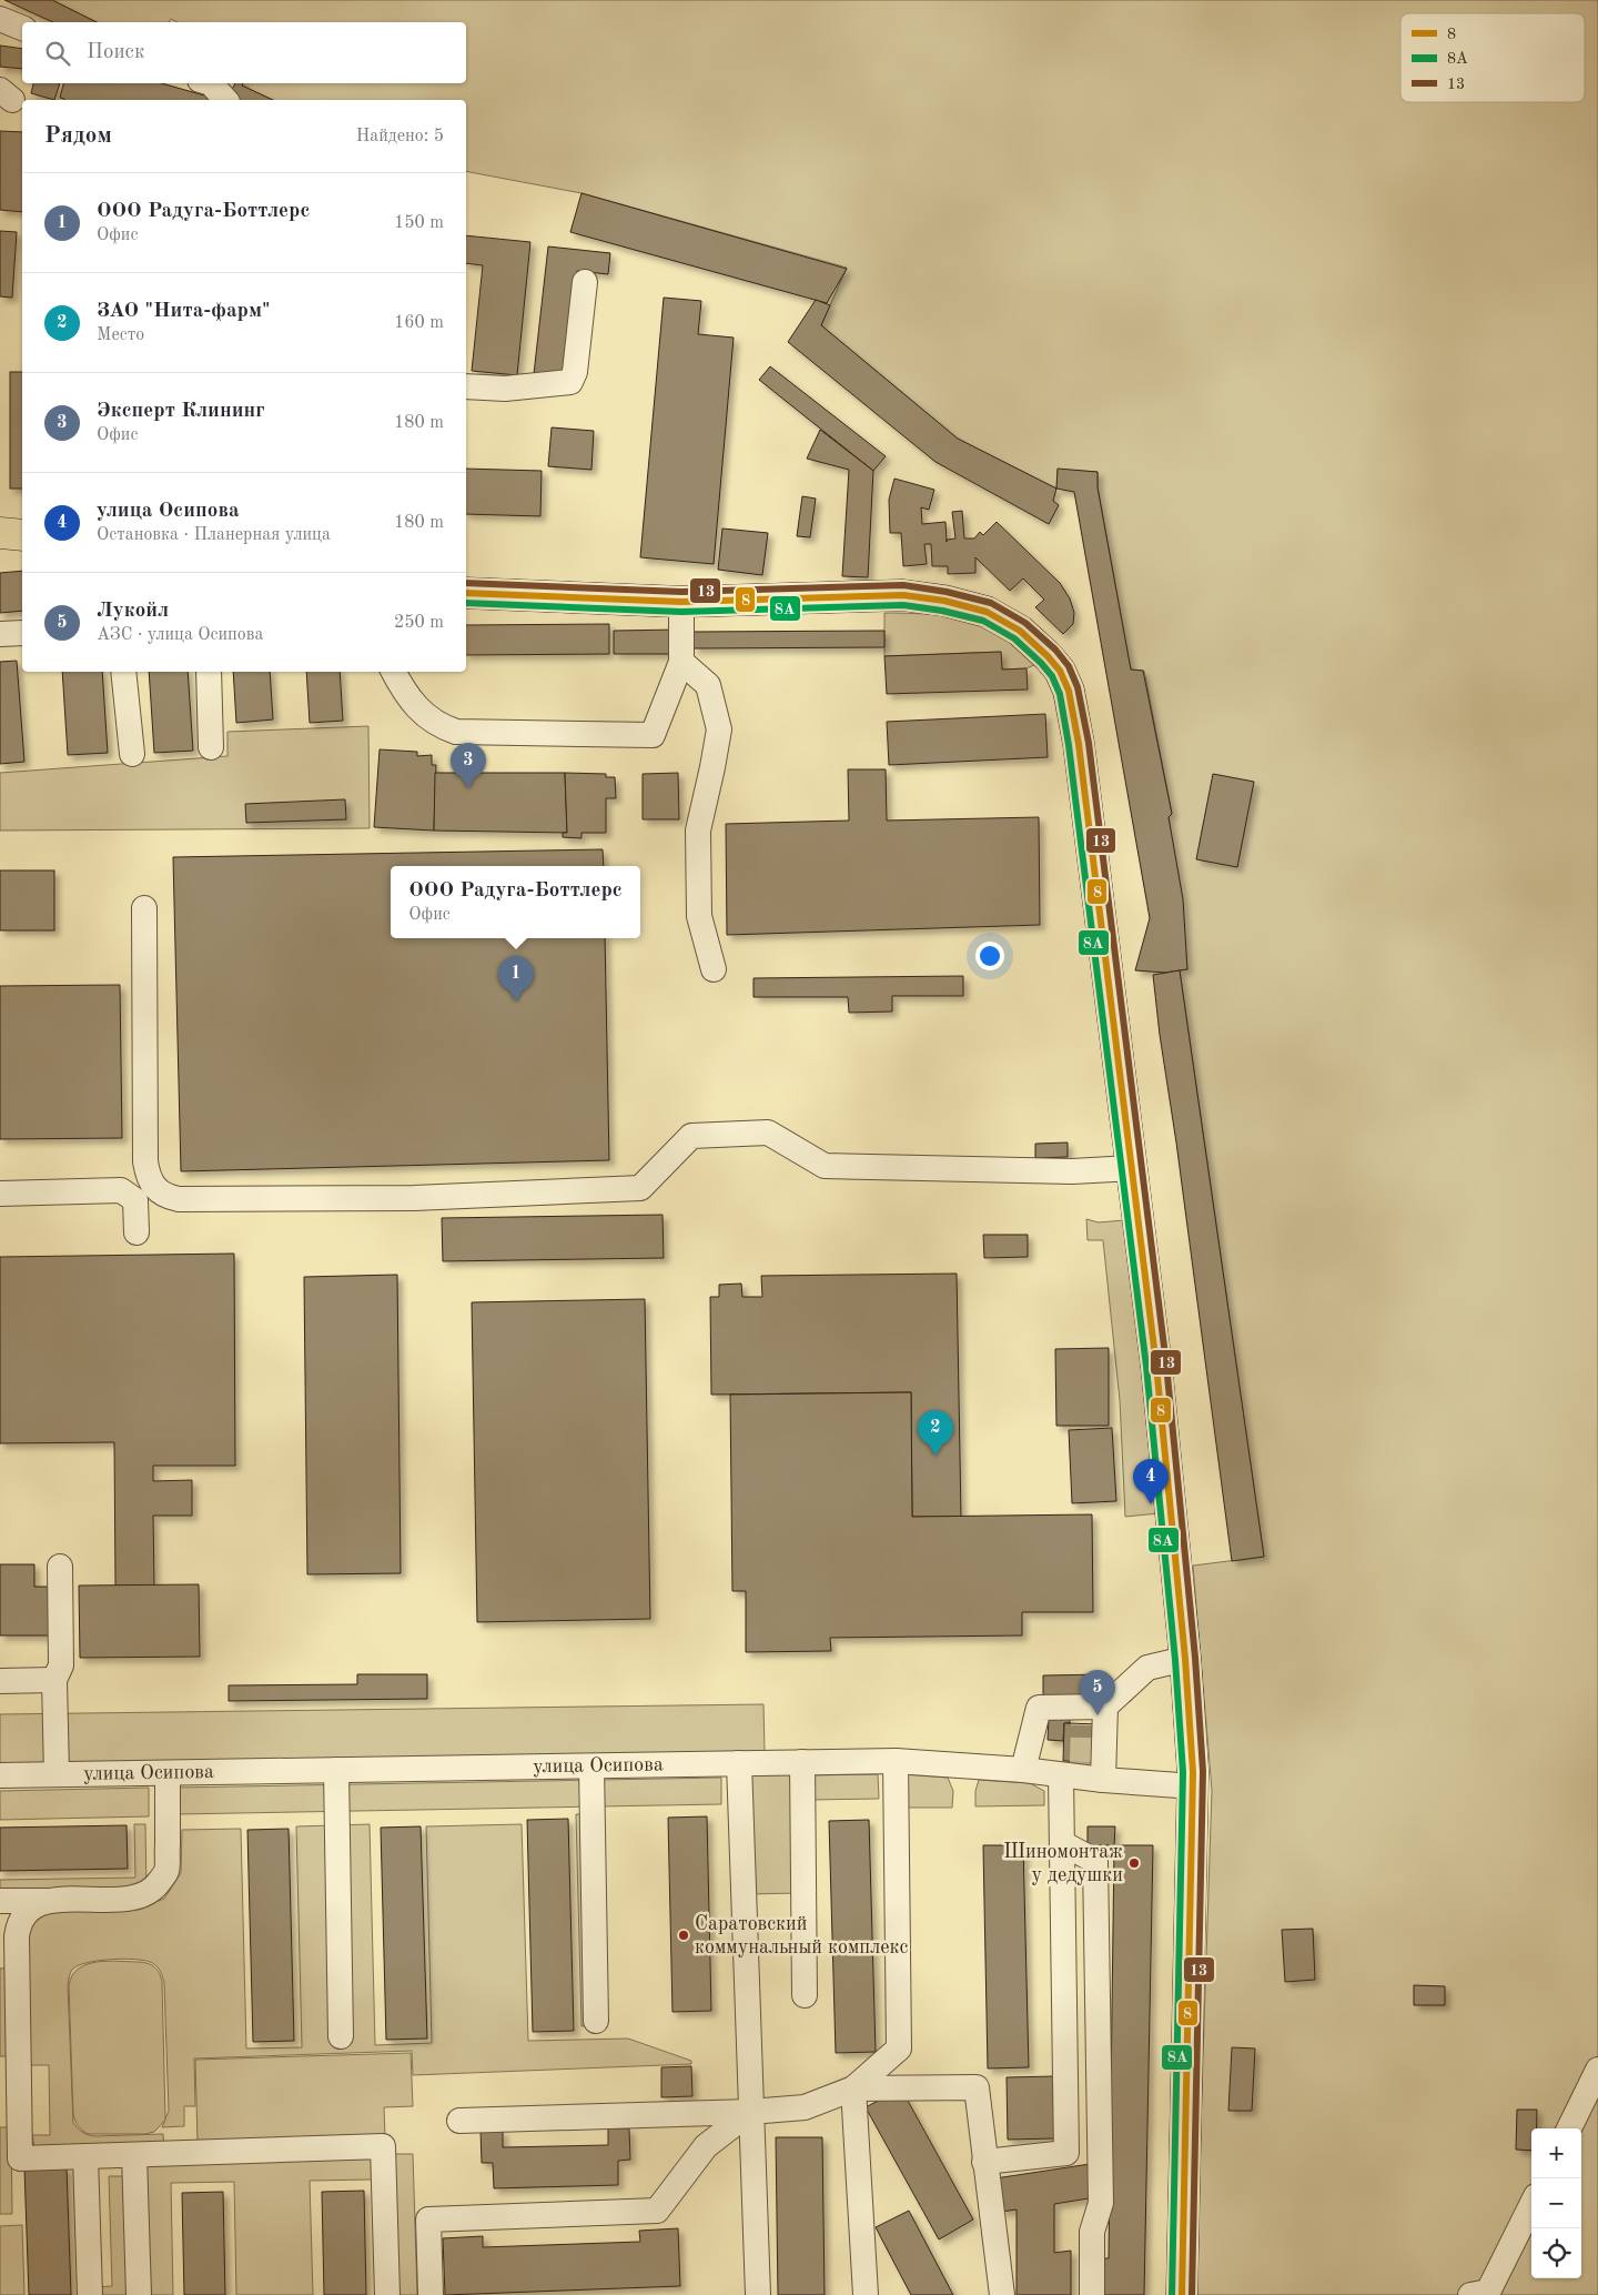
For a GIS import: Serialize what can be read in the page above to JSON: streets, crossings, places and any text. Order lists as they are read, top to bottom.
{
  "streets": {
    "street": ["улица Осипова"]
  },
  "places": ["Шиномонтаж у дедушки", "Саратовский коммунальный комплекс"],
  "lines": ["transit line 13", "transit line 8", "transit line 8А"],
  "legend": ["8", "8А", "13"],
  "page": {
    "search": "Поиск",
    "heading": ["Рядом", "Найдено: 5"],
    "list": [
      {
        "mark": "1",
        "name": "ООО Радуга-Боттлерс",
        "note": "Офис",
        "value": "150 m"
      },
      {
        "mark": "2",
        "name": "ЗАО \"Нита-фарм\"",
        "note": "Место",
        "value": "160 m"
      },
      {
        "mark": "3",
        "name": "Эксперт Клининг",
        "note": "Офис",
        "value": "180 m"
      },
      {
        "mark": "4",
        "name": "улица Осипова",
        "note": "Остановка · Планерная улица",
        "value": "180 m"
      },
      {
        "mark": "5",
        "name": "Лукойл",
        "note": "АЗС · улица Осипова",
        "value": "250 m"
      }
    ],
    "pins": [
      "3",
      "1",
      "2",
      "4",
      "5"
    ],
    "popup": ["ООО Радуга-Боттлерс", "Офис"],
    "map_buttons": ["+", "−"]
  }
}
